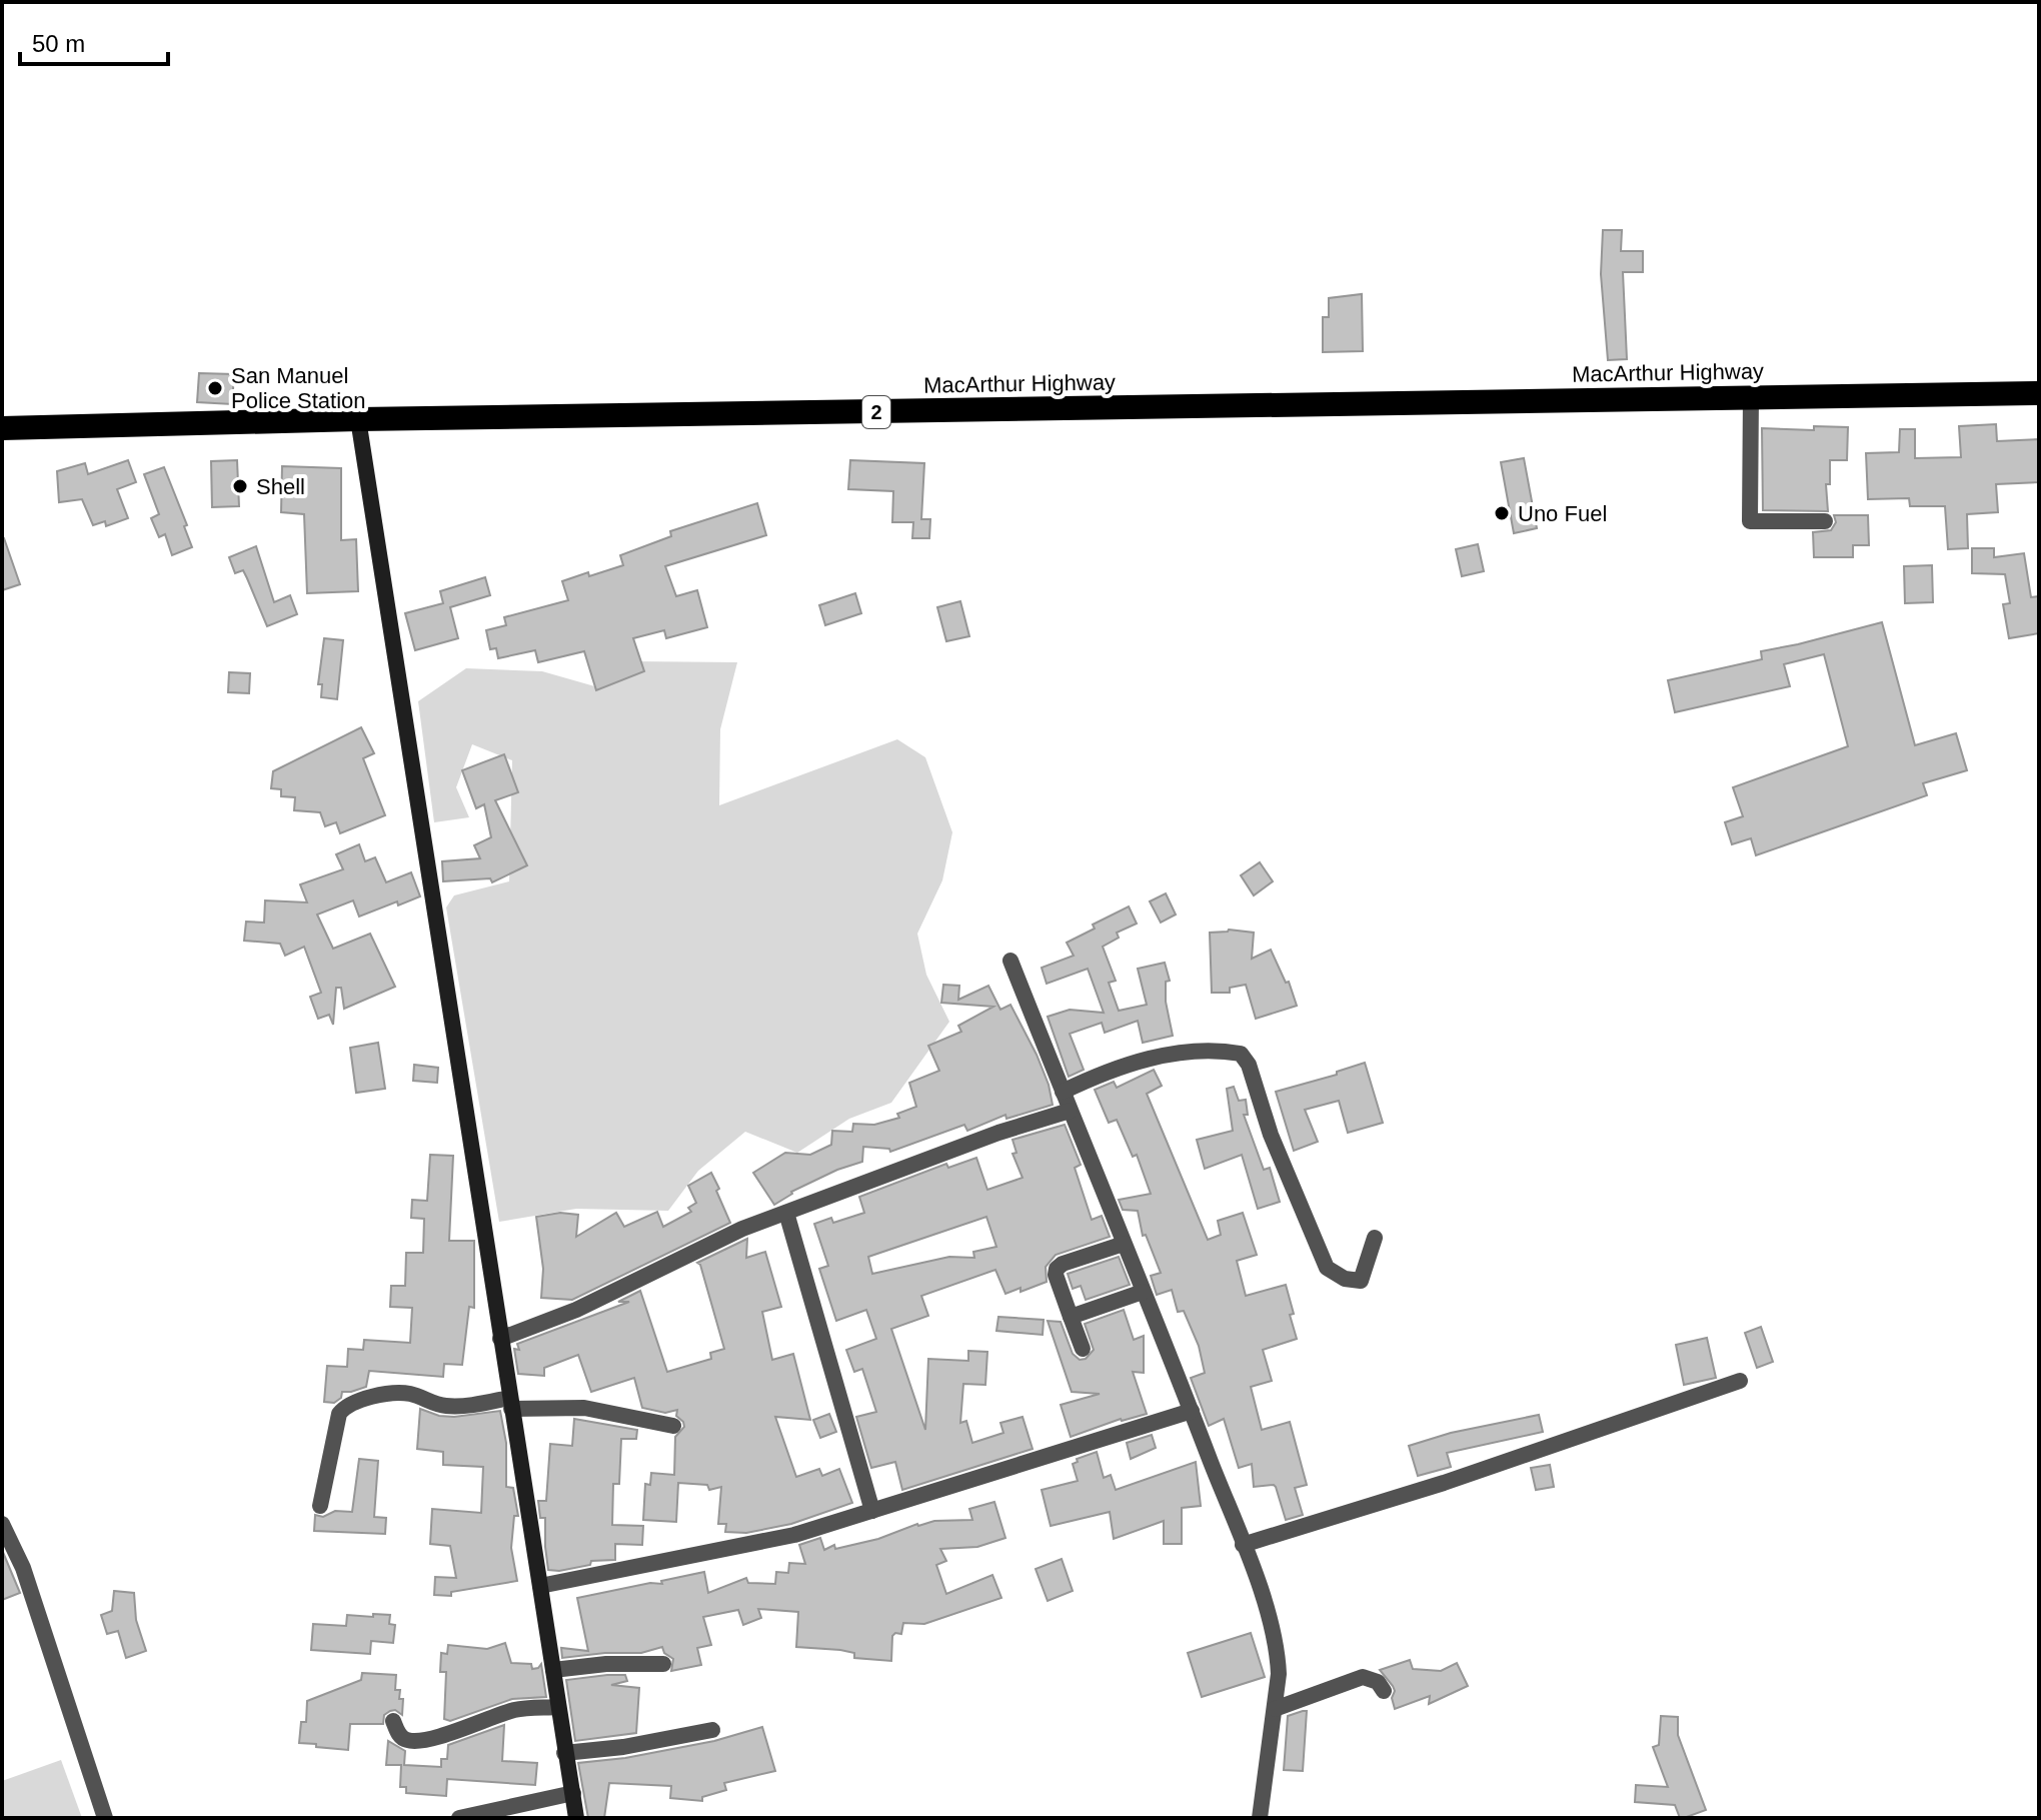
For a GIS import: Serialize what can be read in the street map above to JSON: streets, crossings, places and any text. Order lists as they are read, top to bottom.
{
  "streets": {
    "highway": ["MacArthur Highway", "2"]
  },
  "places": ["San Manuel Police Station", "Shell", "Uno Fuel"],
  "scale_bar": "50 m"
}
